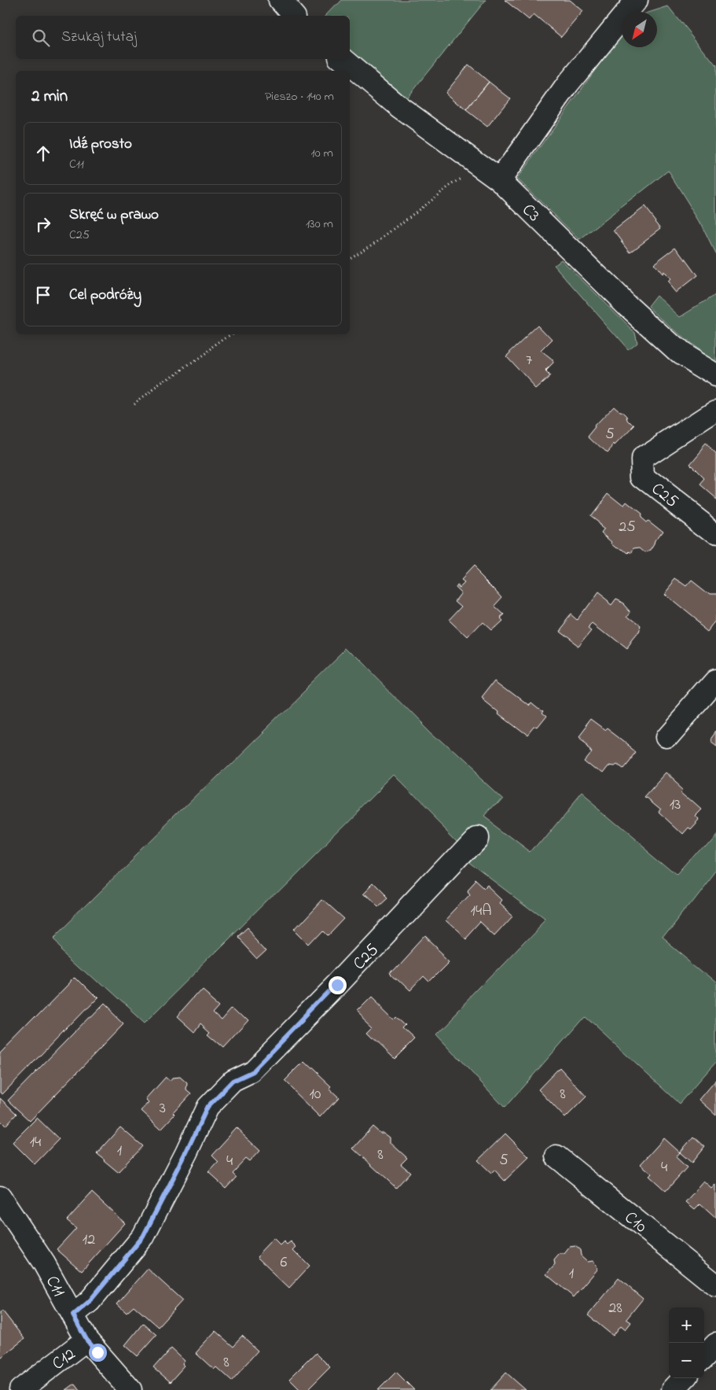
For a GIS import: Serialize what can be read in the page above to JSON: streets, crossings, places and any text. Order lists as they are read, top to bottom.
{
  "streets": {
    "street": [
      "C3",
      "C25",
      "C10",
      "C11",
      "C12"
    ]
  },
  "crossings": [
    ["C25", "C11"],
    ["C11", "C12"]
  ],
  "house_numbers": [
    "7",
    "5",
    "25",
    "13",
    "14A",
    "10",
    "8",
    "3",
    "14",
    "1",
    "8",
    "5",
    "4",
    "4",
    "12",
    "6",
    "1",
    "28",
    "8"
  ],
  "north": "bottom left",
  "page": {
    "search": "Szukaj tutaj",
    "heading": ["2 min", "Pieszo · 140 m"],
    "list": [
      ["Idź prosto", "C11", "10 m"],
      ["Skręć w prawo", "C25", "130 m"],
      "Cel podróży"
    ],
    "map_buttons": ["+", "−"]
  }
}
